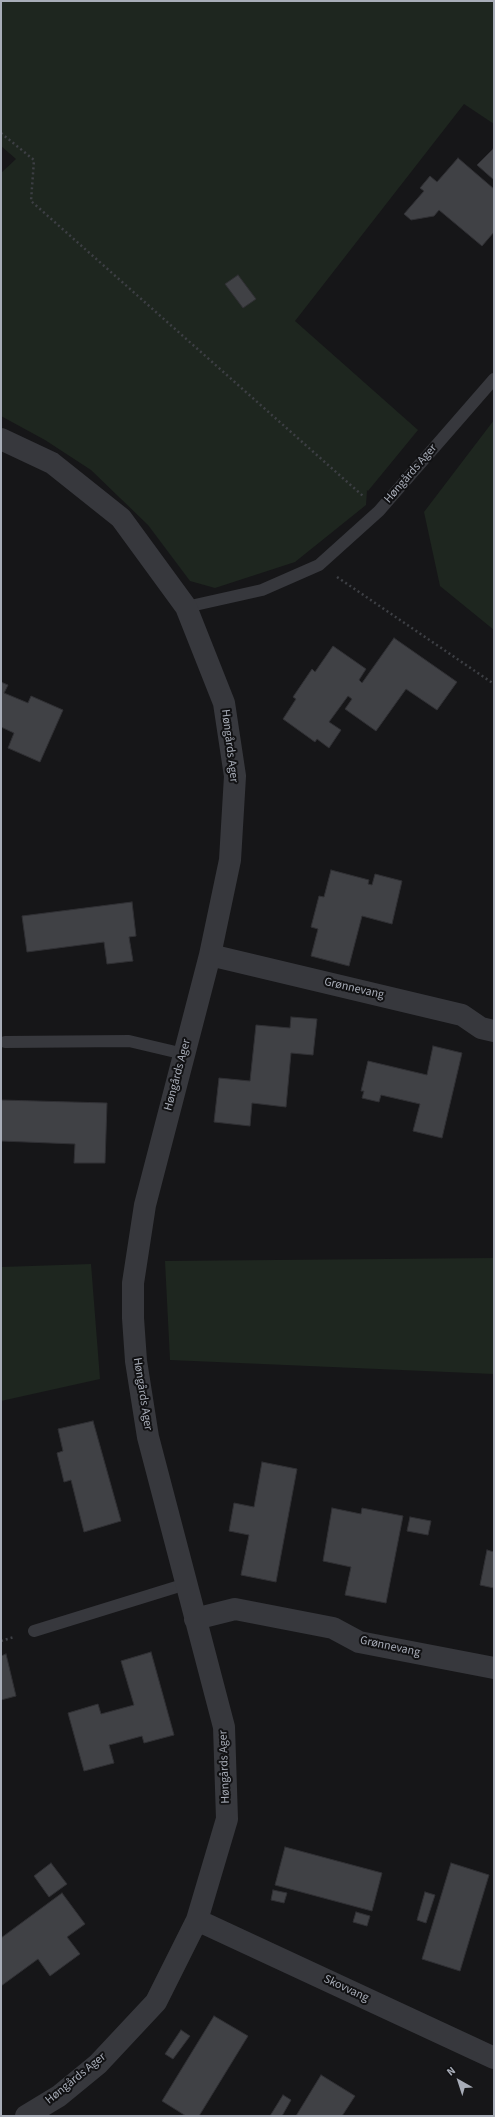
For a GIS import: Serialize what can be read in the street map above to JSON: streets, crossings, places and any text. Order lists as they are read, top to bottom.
{
  "streets": {
    "street": ["Høngårds Ager", "Grønnevang", "Skovvang"]
  },
  "crossings": [
    ["Høngårds Ager", "Grønnevang"],
    ["Høngårds Ager", "Skovvang"]
  ],
  "north": "top left"
}
